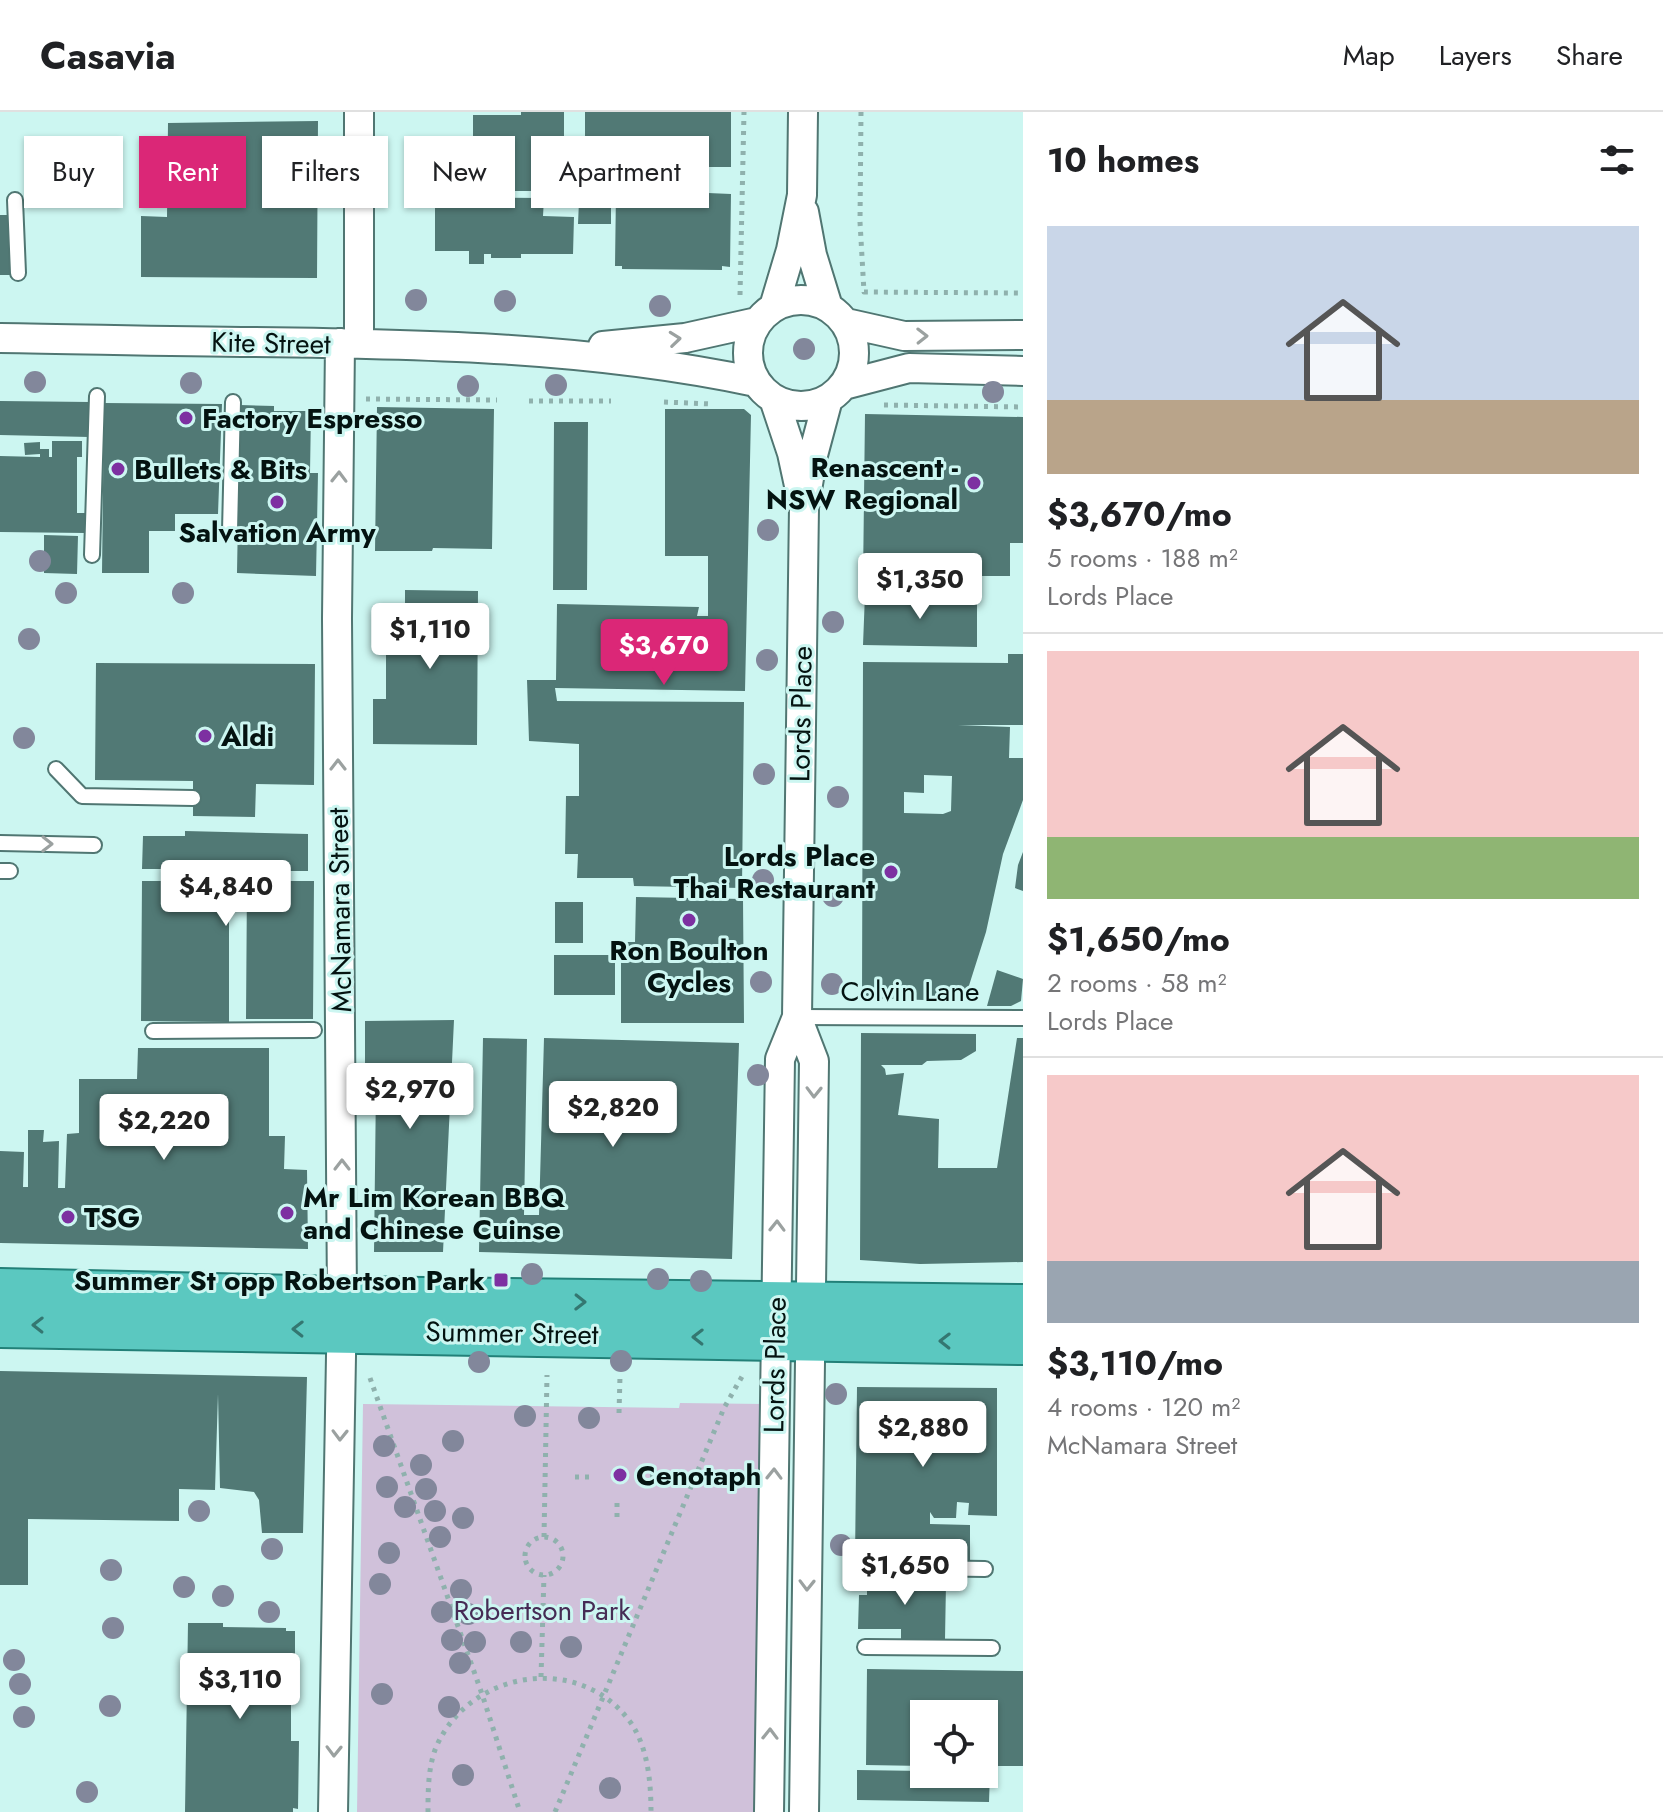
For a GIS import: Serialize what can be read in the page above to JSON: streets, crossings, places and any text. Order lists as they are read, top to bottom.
{
  "streets": {
    "highway": ["Summer Street"],
    "street": ["Kite Street", "Lords Place", "McNamara Street"],
    "lane": ["Colvin Lane"]
  },
  "crossings": [
    ["Kite Street", "Lords Place"],
    ["Kite Street", "McNamara Street"],
    ["Lords Place", "Colvin Lane"],
    ["Lords Place", "Summer Street"],
    ["McNamara Street", "Summer Street"]
  ],
  "parks": ["Robertson Park"],
  "places": {
    "other": [
      "Factory Espresso",
      "Bullets & Bits",
      "Renascent - NSW Regional",
      "Salvation Army",
      "Aldi",
      "Lords Place Thai Restaurant",
      "Ron Boulton Cycles",
      "Mr Lim Korean BBQ and Chinese Cuinse",
      "TSG",
      "Cenotaph"
    ],
    "transit": ["Summer St opp Robertson Park"]
  },
  "page": {
    "header": "Casavia",
    "nav": ["Map", "Layers", "Share"],
    "heading": "10 homes",
    "chip": [
      "Buy",
      "Rent",
      "Filters",
      "New",
      "Apartment"
    ],
    "list": [
      {
        "name": "$3,670/mo",
        "note": "5 rooms · 188 m² · Lords Place"
      },
      {
        "name": "$1,650/mo",
        "note": "2 rooms · 58 m² · Lords Place"
      },
      {
        "name": "$3,110/mo",
        "note": "4 rooms · 120 m² · McNamara Street"
      }
    ],
    "price": [
      "$1,350",
      "$1,110",
      "$3,670",
      "$4,840",
      "$2,970",
      "$2,820",
      "$2,220",
      "$2,880",
      "$1,650",
      "$3,110"
    ]
  }
}
